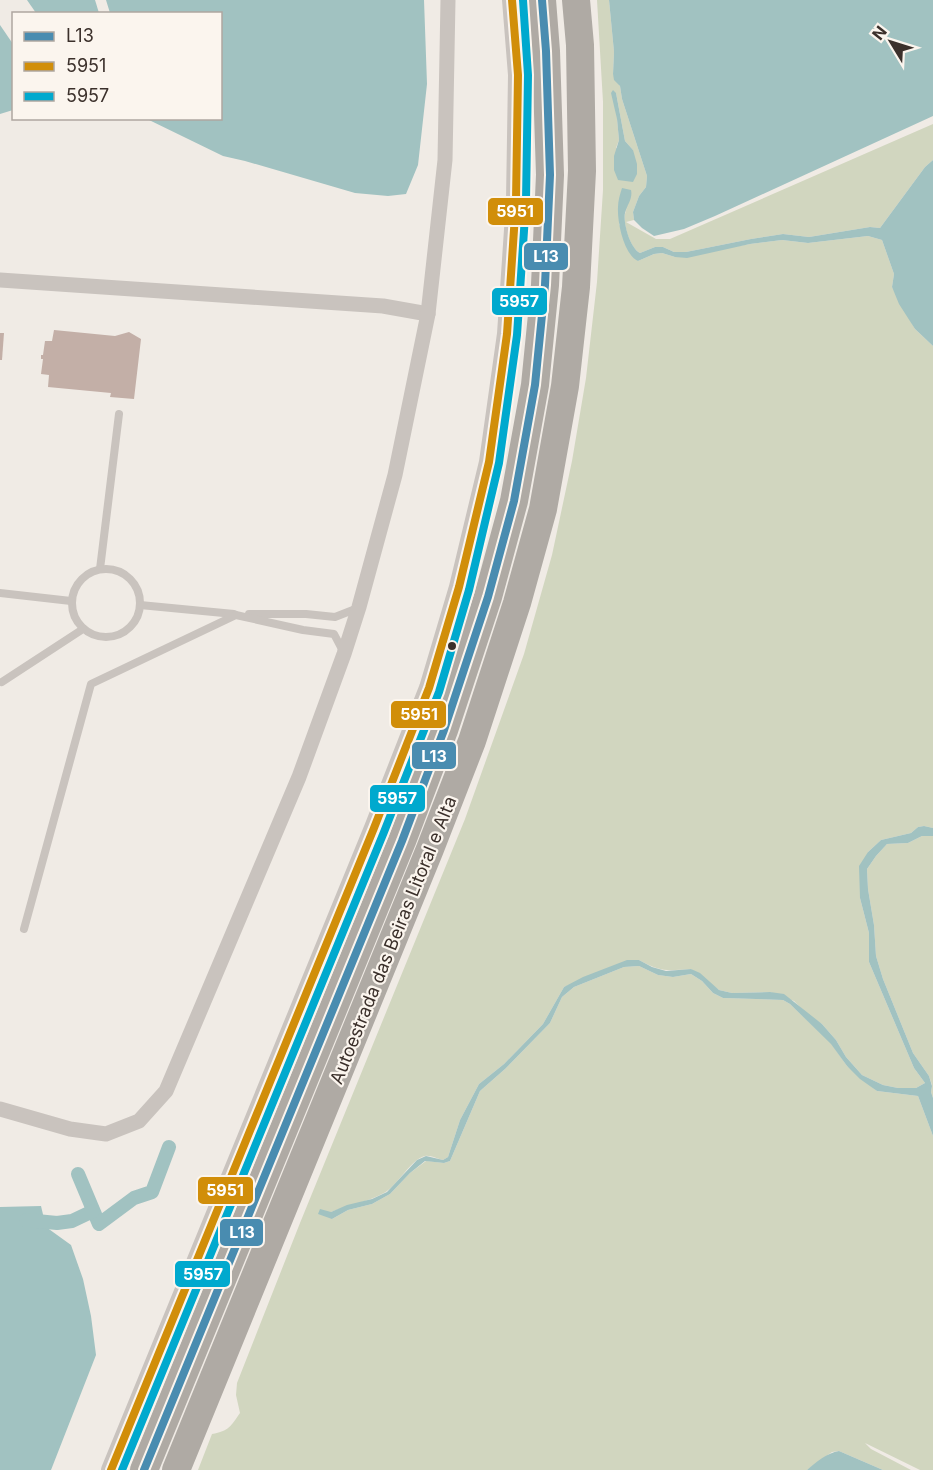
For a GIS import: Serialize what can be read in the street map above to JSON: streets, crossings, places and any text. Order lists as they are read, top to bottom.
{
  "streets": {
    "highway": ["Autoestrada das Beiras Litoral e Alta"]
  },
  "lines": ["transit line L13", "transit line 5951", "transit line 5957"],
  "legend": ["L13", "5951", "5957"],
  "north": "top left"
}
